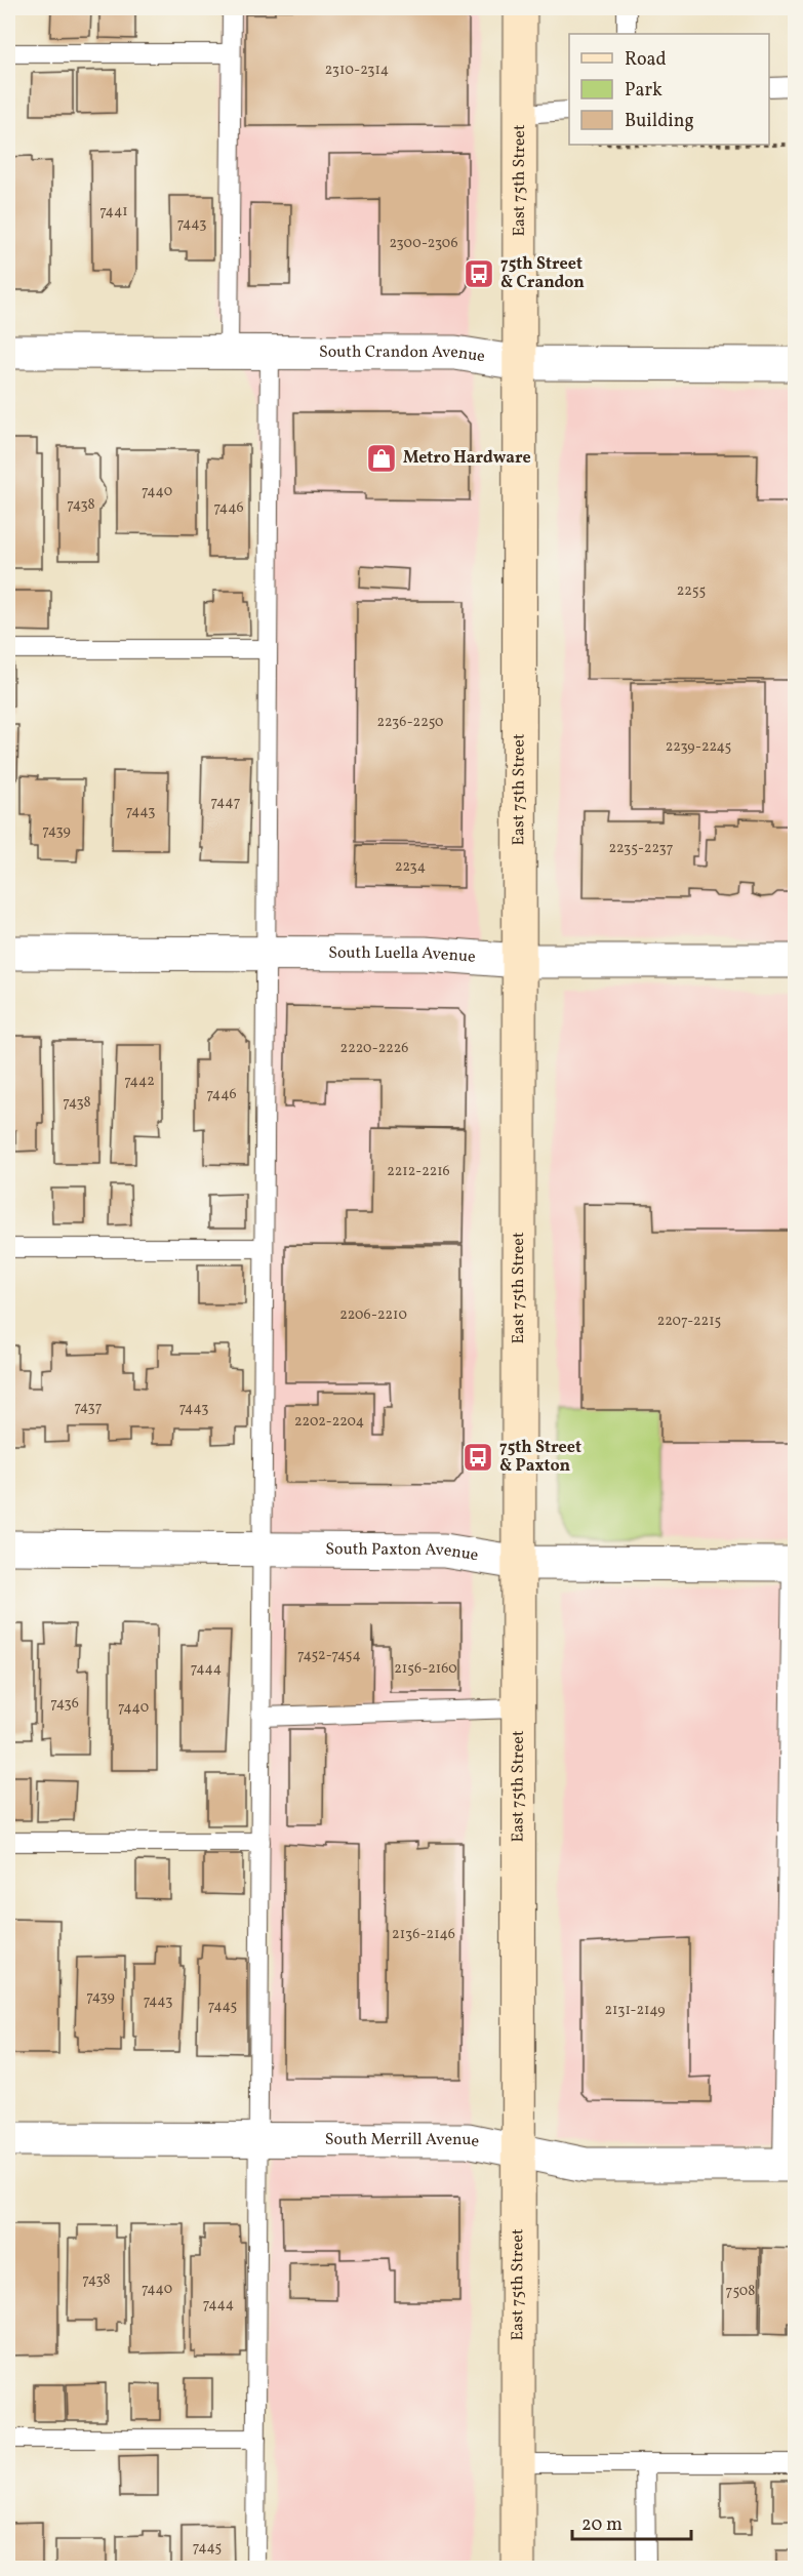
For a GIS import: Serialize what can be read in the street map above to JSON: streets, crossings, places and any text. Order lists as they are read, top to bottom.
{
  "streets": {
    "main road": ["East 75th Street"],
    "street": [
      "South Crandon Avenue",
      "South Luella Avenue",
      "South Paxton Avenue",
      "South Merrill Avenue"
    ]
  },
  "crossings": [
    ["East 75th Street", "South Crandon Avenue"],
    ["East 75th Street", "South Luella Avenue"],
    ["East 75th Street", "South Paxton Avenue"],
    ["East 75th Street", "South Merrill Avenue"]
  ],
  "places": {
    "bus stop": ["75th Street & Crandon", "75th Street & Paxton"],
    "shop": ["Metro Hardware"]
  },
  "house_numbers": [
    "2310-2314",
    "7441",
    "7443",
    "2300-2306",
    "7440",
    "7438",
    "7446",
    "2255",
    "2236-2250",
    "2239-2245",
    "7447",
    "7443",
    "7439",
    "2235-2237",
    "2234",
    "2220-2226",
    "7442",
    "7446",
    "7438",
    "2212-2216",
    "2206-2210",
    "2207-2215",
    "7437",
    "7443",
    "2202-2204",
    "7452-7454",
    "7444",
    "2156-2160",
    "7436",
    "7440",
    "2136-2146",
    "7439",
    "7443",
    "7445",
    "2131-2149",
    "7438",
    "7440",
    "7508",
    "7444",
    "7445"
  ],
  "legend": ["Road", "Park", "Building"],
  "scale_bar": "20 m"
}
